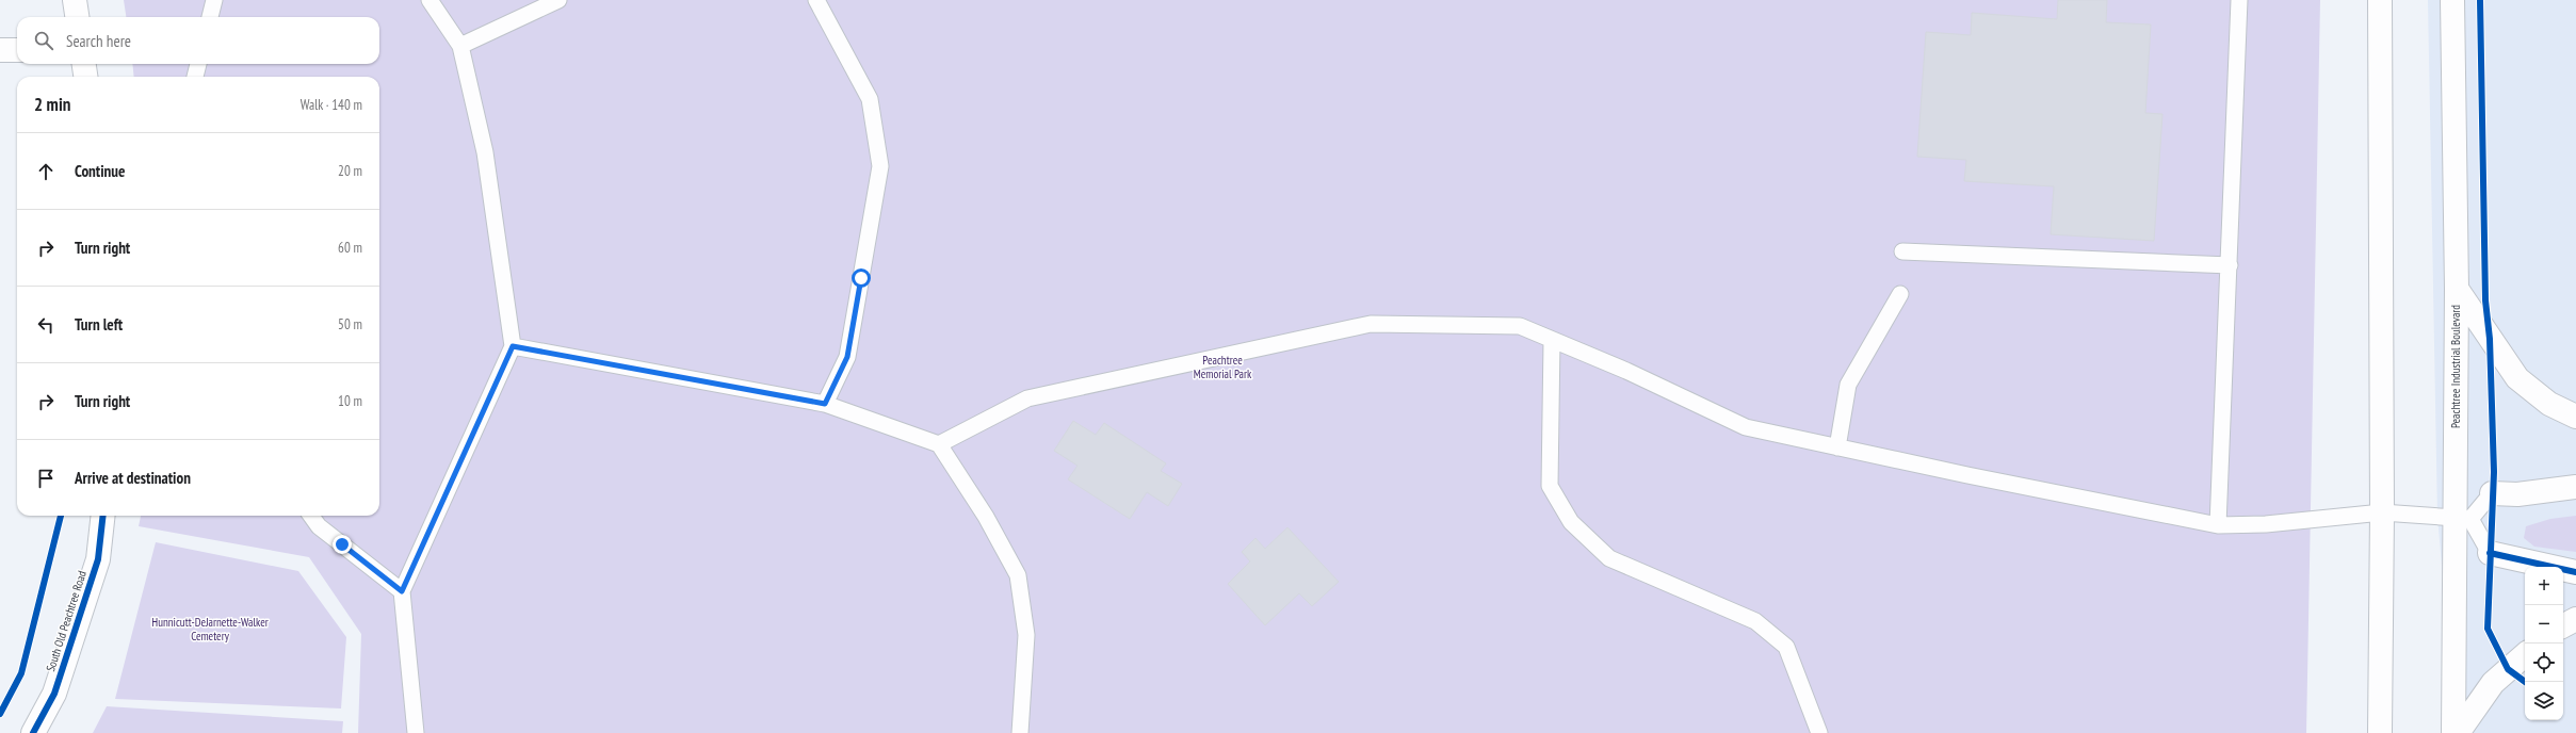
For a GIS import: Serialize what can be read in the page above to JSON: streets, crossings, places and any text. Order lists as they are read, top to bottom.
{
  "streets": {
    "main road": ["Peachtree Industrial Boulevard", "South Old Peachtree Road"]
  },
  "parks": ["Peachtree Memorial Park", "Hunnicutt-DeJarnette-Walker Cemetery"],
  "page": {
    "search": "Search here",
    "heading": ["2 min", "Walk · 140 m"],
    "list": [
      ["Continue", "20 m"],
      ["Turn right", "60 m"],
      ["Turn left", "50 m"],
      ["Turn right", "10 m"],
      "Arrive at destination"
    ],
    "map_buttons": ["+", "−"]
  }
}
